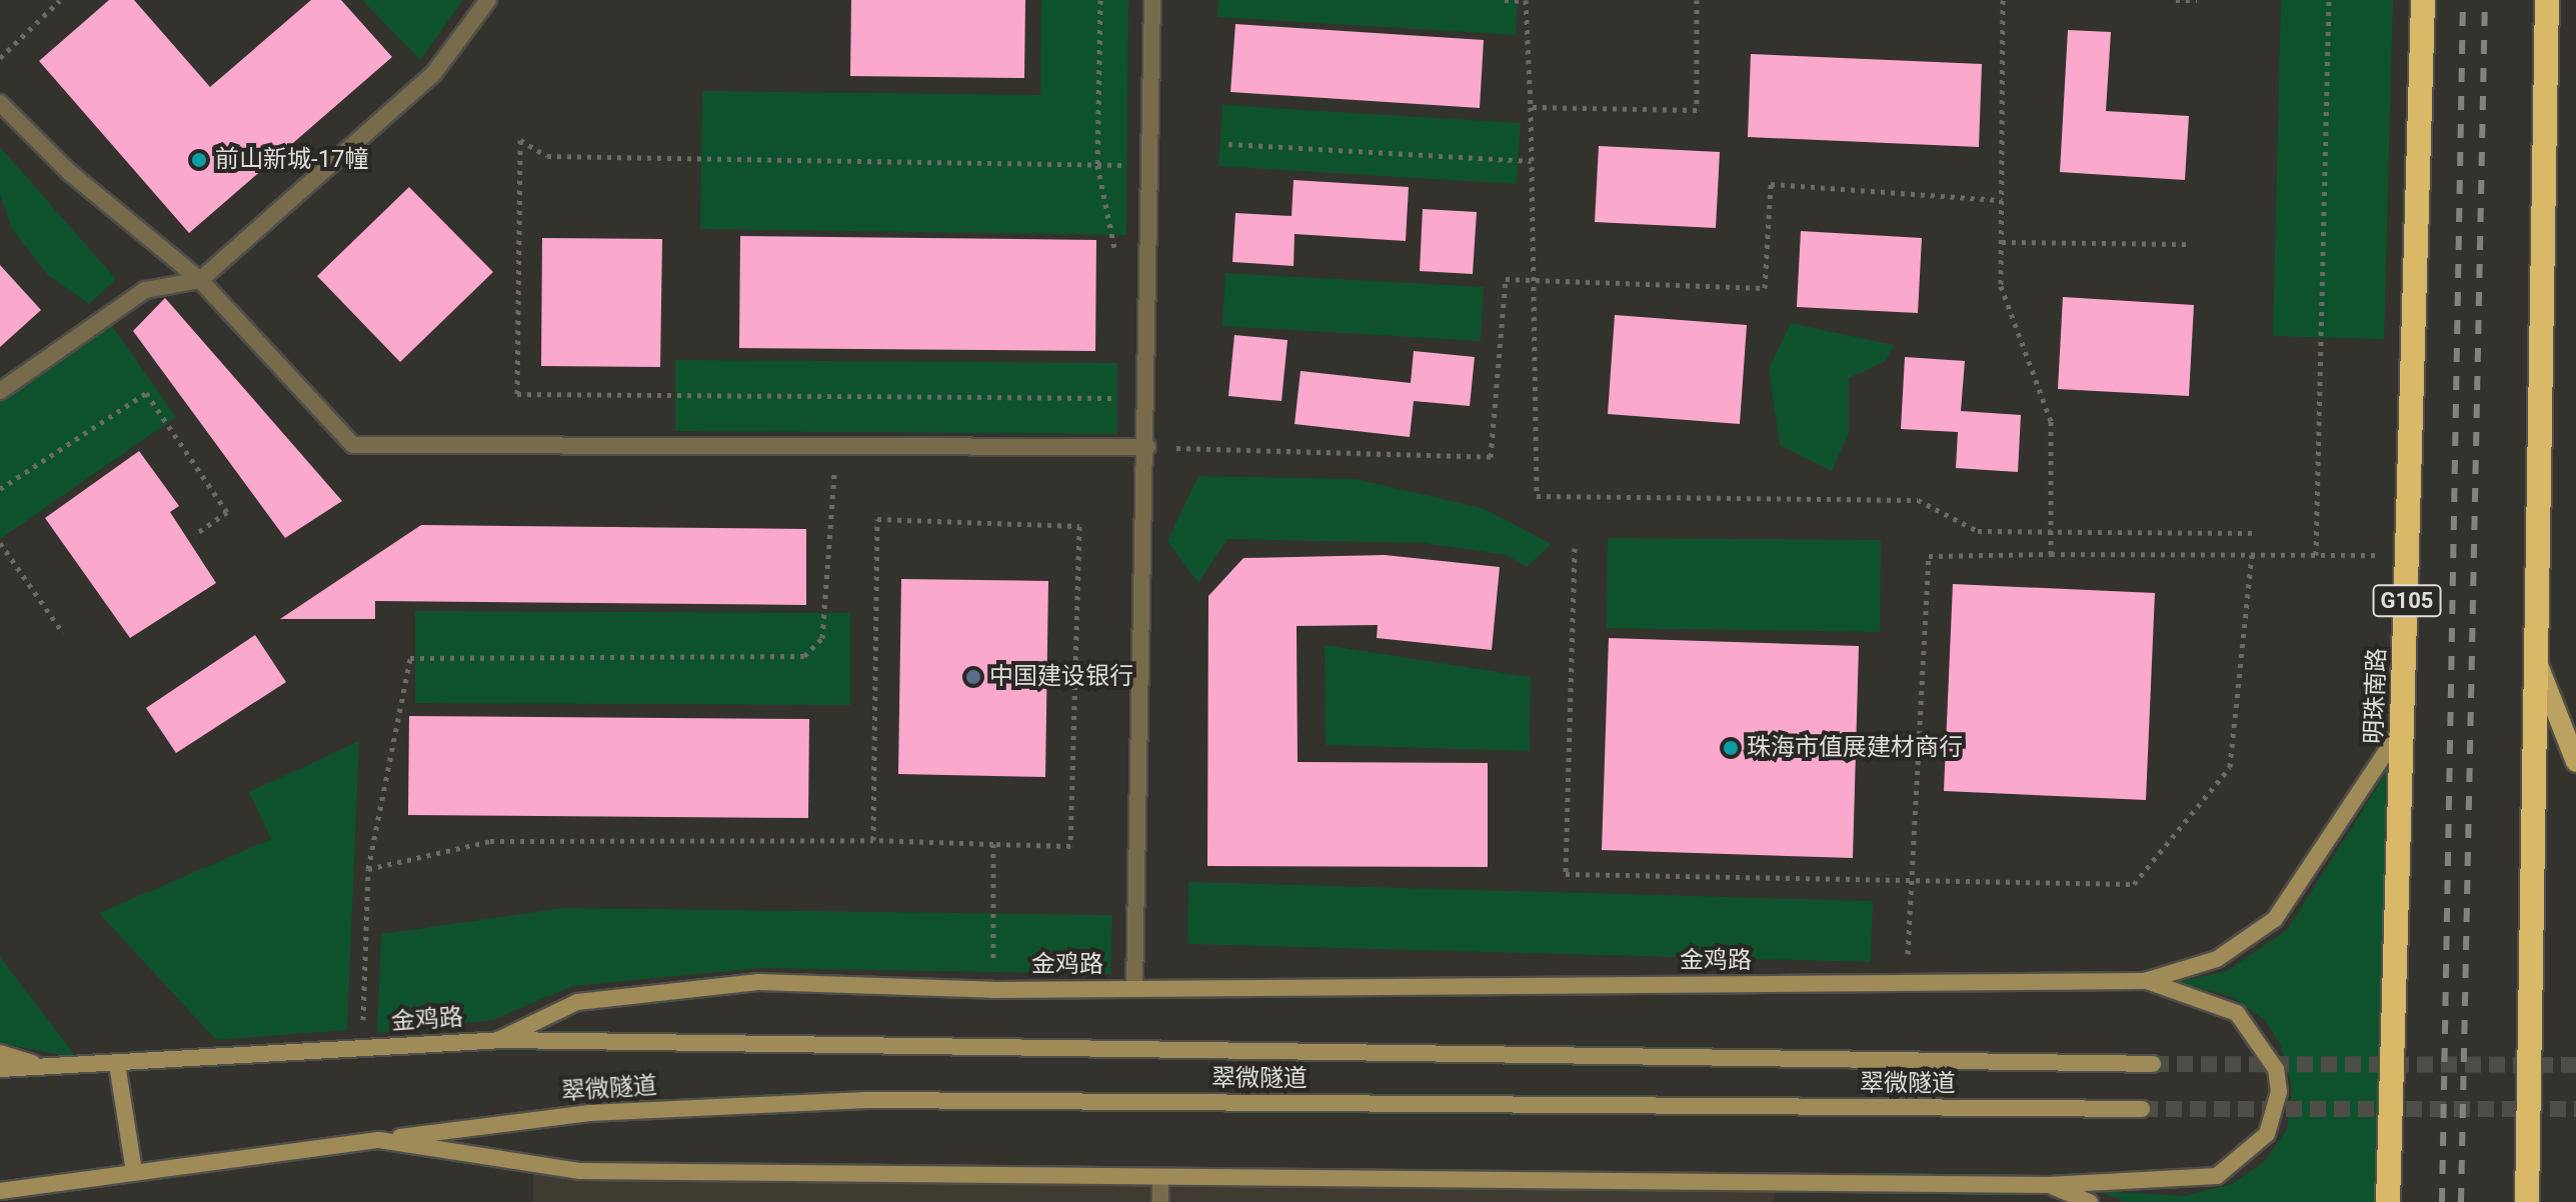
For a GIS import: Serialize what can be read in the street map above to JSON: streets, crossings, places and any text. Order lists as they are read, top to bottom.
{
  "streets": {
    "highway": ["G105", "明珠南路"],
    "main road": ["金鸡路", "翠微隧道"]
  },
  "crossings": [
    ["金鸡路", "翠微隧道"]
  ],
  "places": ["前山新城-17幢", "中国建设银行", "珠海市值展建材商行"]
}
